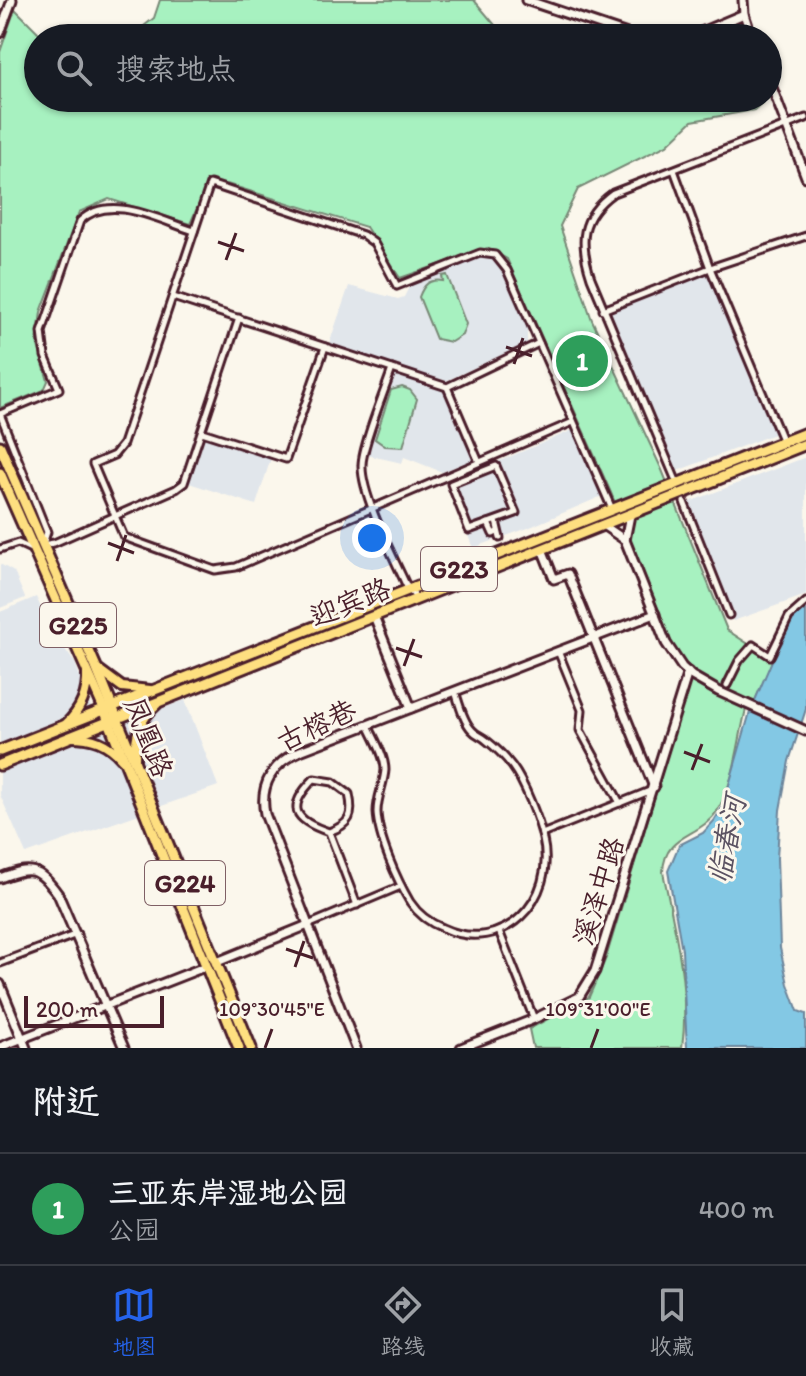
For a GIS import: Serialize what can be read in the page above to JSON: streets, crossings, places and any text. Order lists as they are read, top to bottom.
{
  "streets": {
    "highway": [
      "G223",
      "迎宾路",
      "G225",
      "凤凰路",
      "G224"
    ],
    "street": ["古榕巷", "溪泽中路"]
  },
  "crossings": [
    ["迎宾路", "凤凰路"]
  ],
  "water": ["临春河"],
  "scale_bar": "200 m",
  "page": {
    "search": "搜索地点",
    "pins": "1",
    "scale": "200 m",
    "heading": "附近",
    "list": [
      {
        "mark": "1",
        "name": "三亚东岸湿地公园",
        "note": "公园",
        "value": "400 m"
      }
    ],
    "nav": ["地图", "路线", "收藏"]
  },
  "coordinates": ["109°30'45\"E", "109°31'00\"E"]
}
